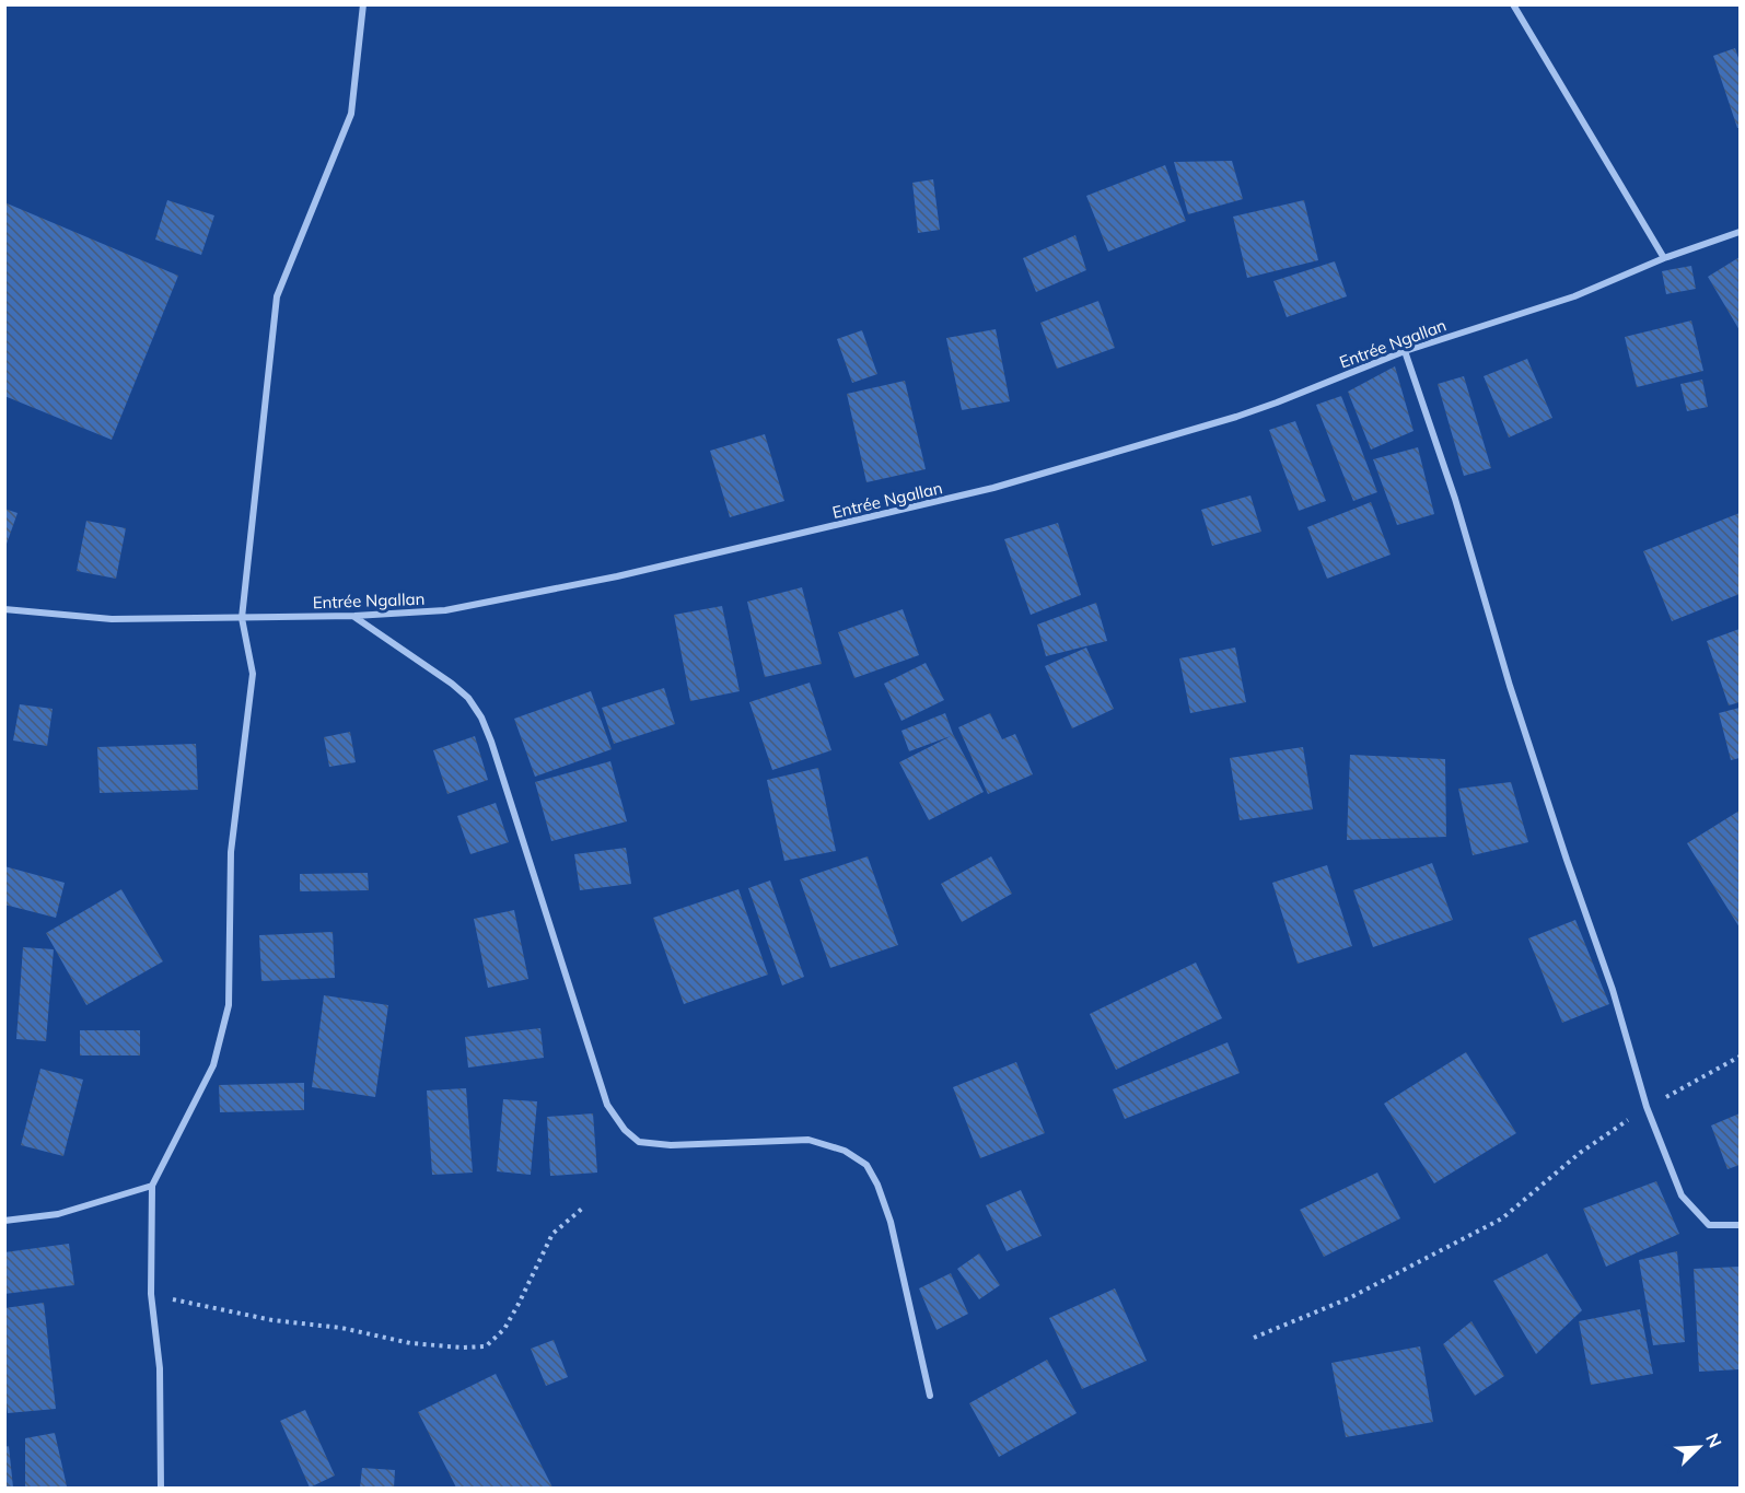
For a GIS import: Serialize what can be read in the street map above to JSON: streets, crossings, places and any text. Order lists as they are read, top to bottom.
{
  "streets": {
    "street": ["Entrée Ngallan"]
  },
  "north": "top right"
}
